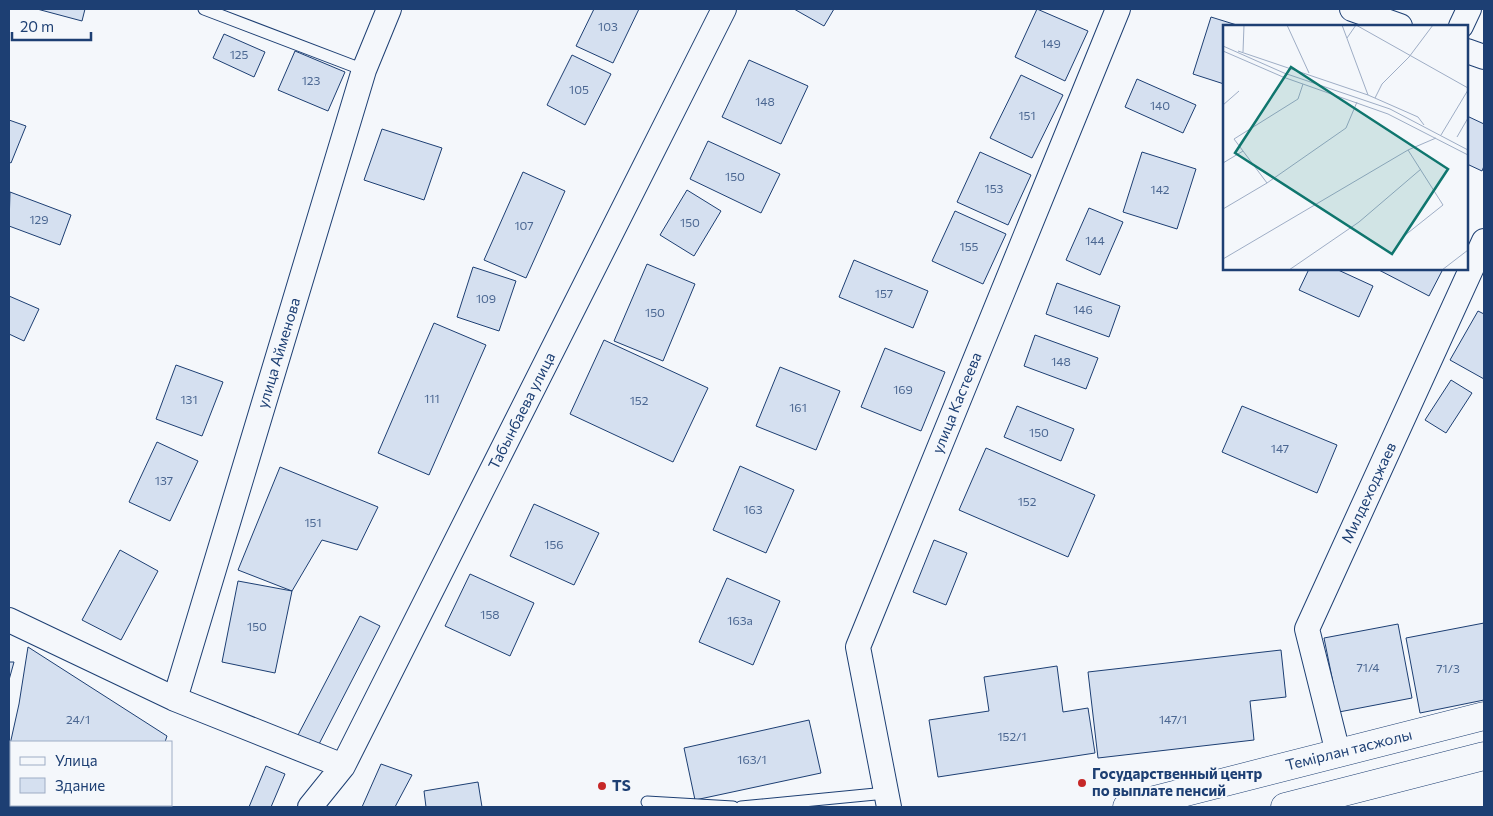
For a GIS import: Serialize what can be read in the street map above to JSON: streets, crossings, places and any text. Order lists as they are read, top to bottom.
{
  "streets": {
    "main road": ["Темірлан тасжолы"],
    "street": [
      "улица Айменова",
      "улица Кастеева",
      "Табынбаева улица",
      "Милдеходжаев"
    ]
  },
  "crossings": [
    ["Милдеходжаев", "Темірлан тасжолы"]
  ],
  "places": ["Государственный центр по выплате пенсий", "TS"],
  "house_numbers": [
    "103",
    "149",
    "125",
    "123",
    "105",
    "148",
    "140",
    "151",
    "150",
    "153",
    "142",
    "129",
    "150",
    "107",
    "144",
    "155",
    "157",
    "109",
    "146",
    "150",
    "148",
    "169",
    "111",
    "131",
    "152",
    "161",
    "150",
    "147",
    "137",
    "152",
    "163",
    "151",
    "156",
    "158",
    "163а",
    "150",
    "71/4",
    "71/3",
    "24/1",
    "147/1",
    "152/1",
    "163/1"
  ],
  "legend": ["Улица", "Здание"],
  "scale_bar": "20 m"
}
